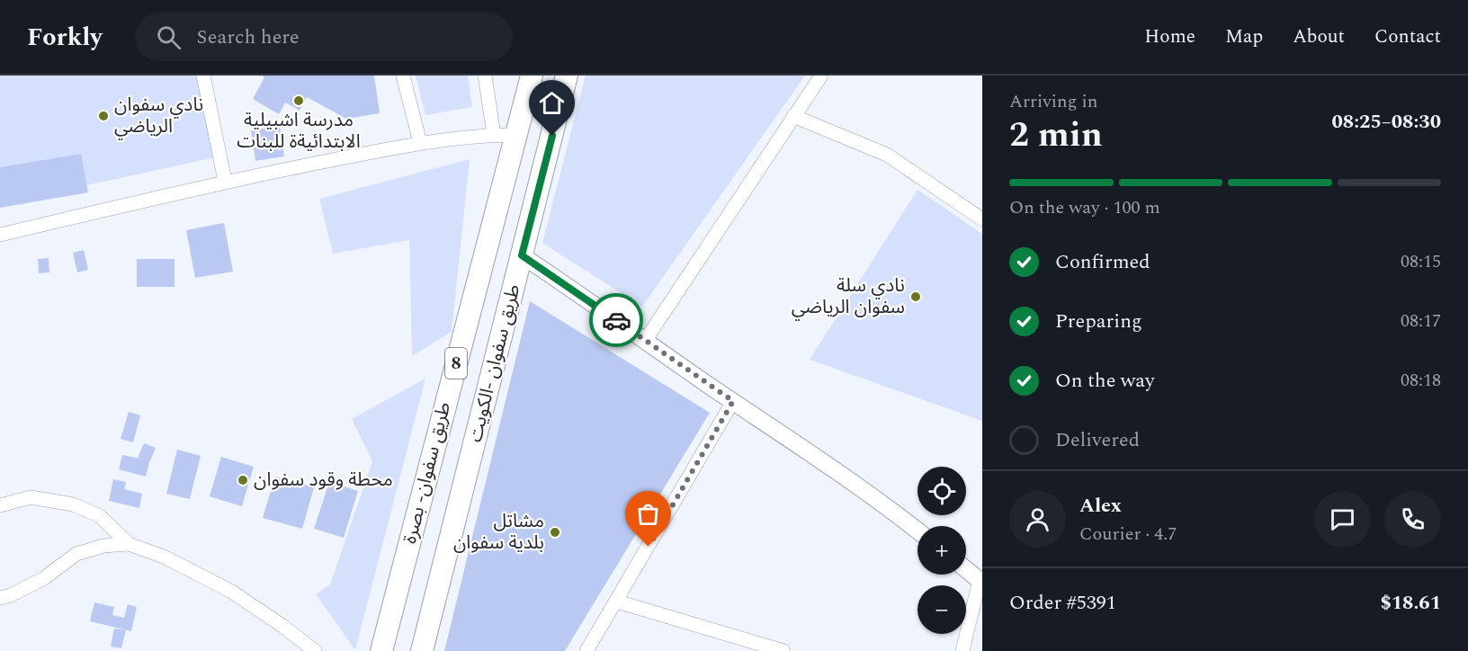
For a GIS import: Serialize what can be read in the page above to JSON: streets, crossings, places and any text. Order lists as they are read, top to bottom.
{
  "streets": {
    "highway": ["8", "طريق سفوان -الكويت", "طريق سفوان- بصرة"]
  },
  "places": [
    "مدرسة اشبيلية الابتدائيةة للبنات",
    "نادي سفوان الرياضي",
    "نادي سلة سفوان الرياضي",
    "محطة وقود سفوان",
    "مشاتل بلدية سفوان"
  ],
  "page": {
    "header": "Forkly",
    "search": "Search here",
    "nav": [
      "Home",
      "Map",
      "About",
      "Contact"
    ],
    "heading": ["2 min", "Arriving in", "08:25–08:30"],
    "panel": [
      "Alex",
      "Courier · 4.7",
      "Order #5391",
      "$18.61"
    ],
    "bar": "On the way · 100 m",
    "list": [
      ["Confirmed", "08:15"],
      ["Preparing", "08:17"],
      ["On the way", "08:18"],
      "Delivered"
    ],
    "map_buttons": ["+", "−"]
  }
}
